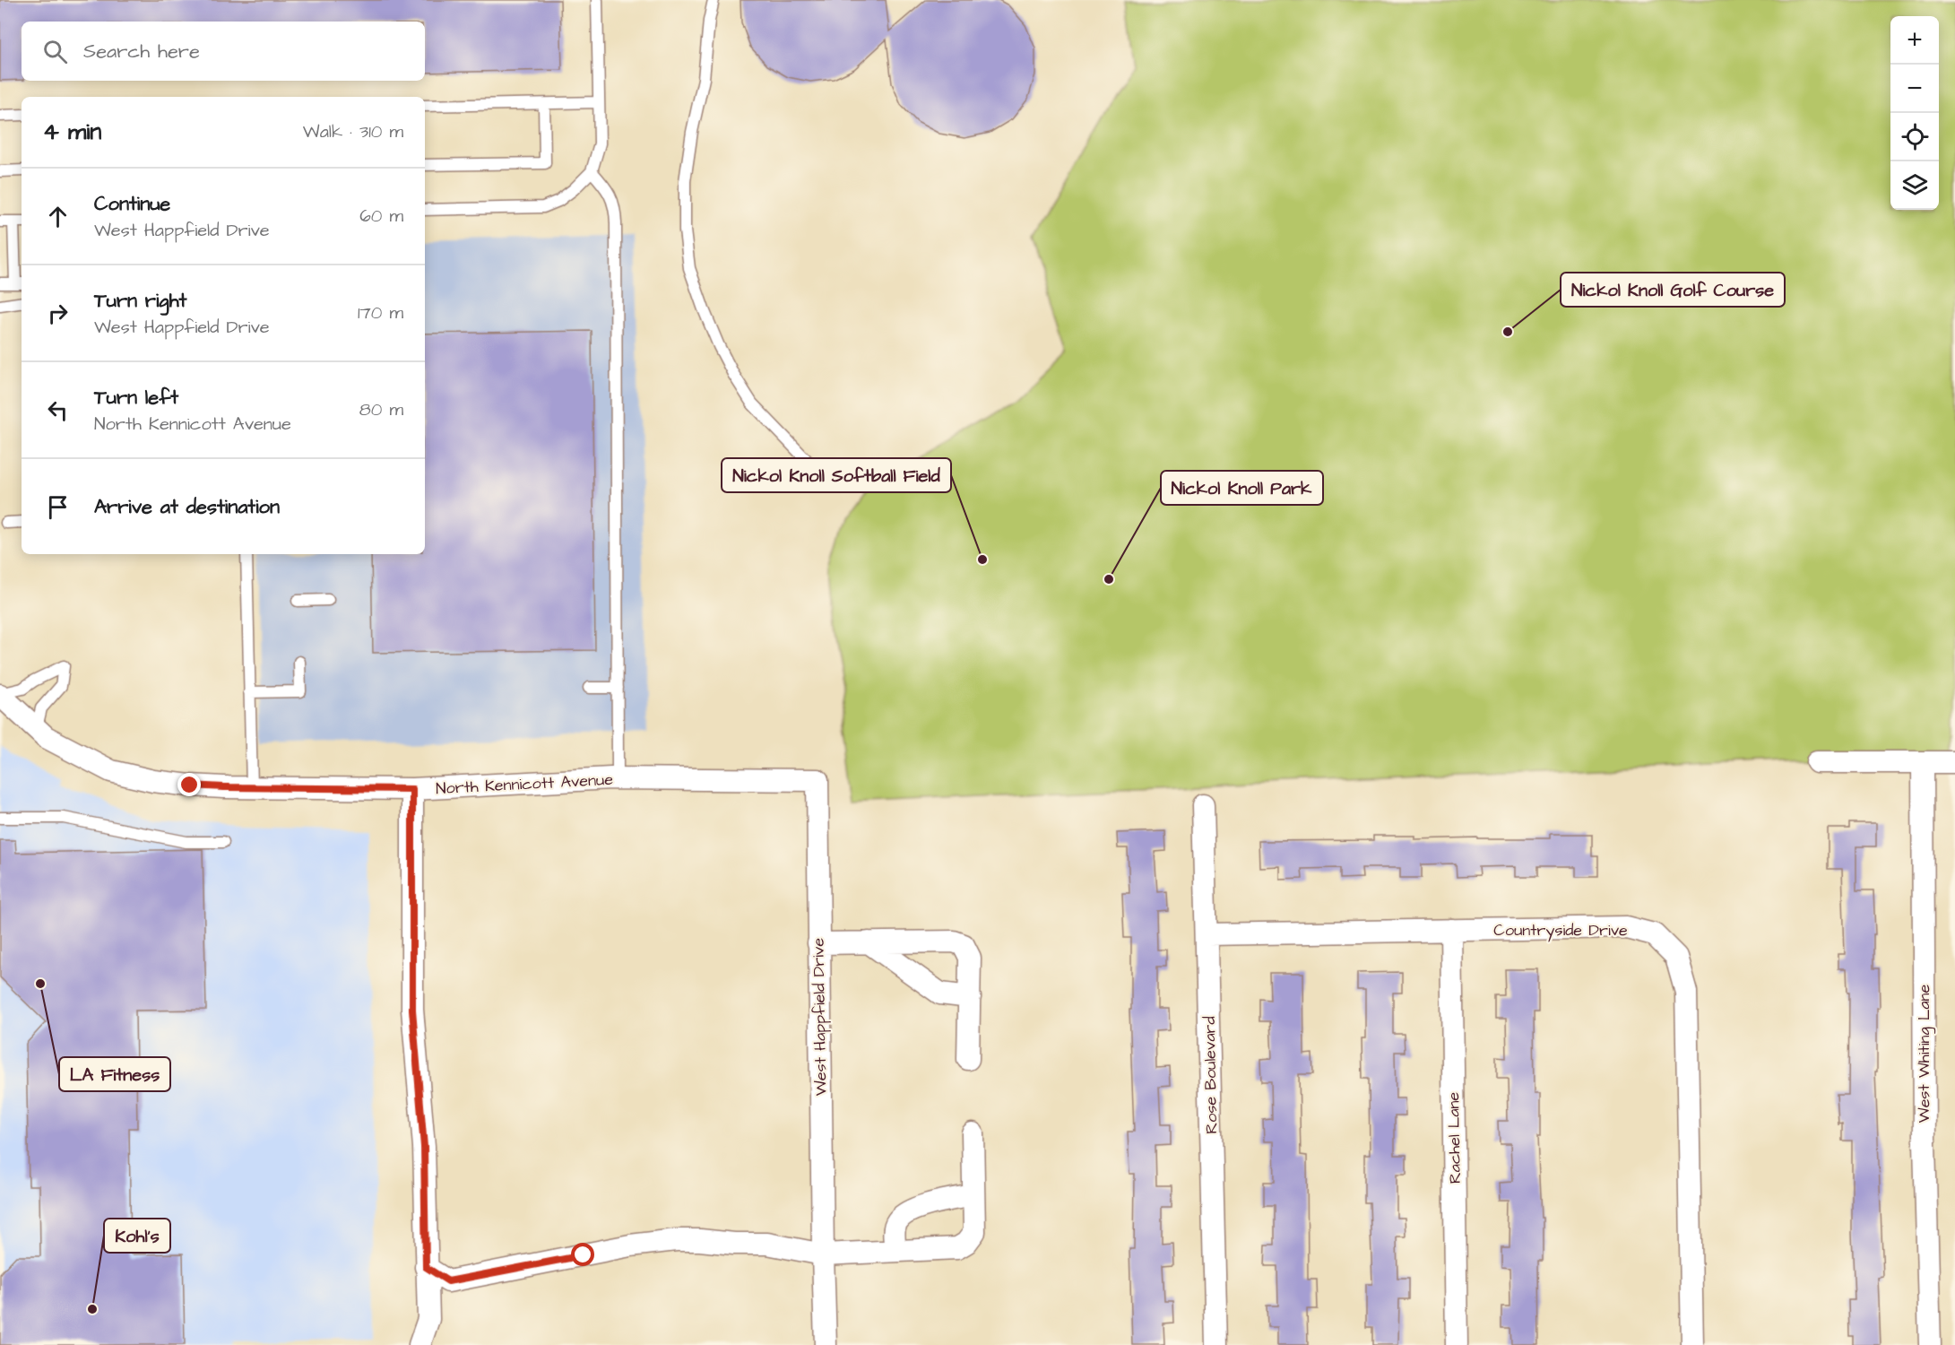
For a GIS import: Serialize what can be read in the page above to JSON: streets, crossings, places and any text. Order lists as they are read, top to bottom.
{
  "streets": {
    "street": [
      "North Kennicott Avenue",
      "Countryside Drive",
      "West Happfield Drive",
      "West Whiting Lane",
      "Rose Boulevard",
      "Rachel Lane"
    ]
  },
  "crossings": [
    ["North Kennicott Avenue", "West Happfield Drive"],
    ["Countryside Drive", "Rose Boulevard"],
    ["Countryside Drive", "Rachel Lane"]
  ],
  "places": [
    "Nickol Knoll Golf Course",
    "Nickol Knoll Softball Field",
    "Nickol Knoll Park",
    "LA Fitness",
    "Kohl's"
  ],
  "page": {
    "map_buttons": ["+", "−"],
    "search": "Search here",
    "heading": ["4 min", "Walk · 310 m"],
    "list": [
      ["Continue", "West Happfield Drive", "60 m"],
      ["Turn right", "West Happfield Drive", "170 m"],
      ["Turn left", "North Kennicott Avenue", "80 m"],
      "Arrive at destination"
    ]
  }
}
